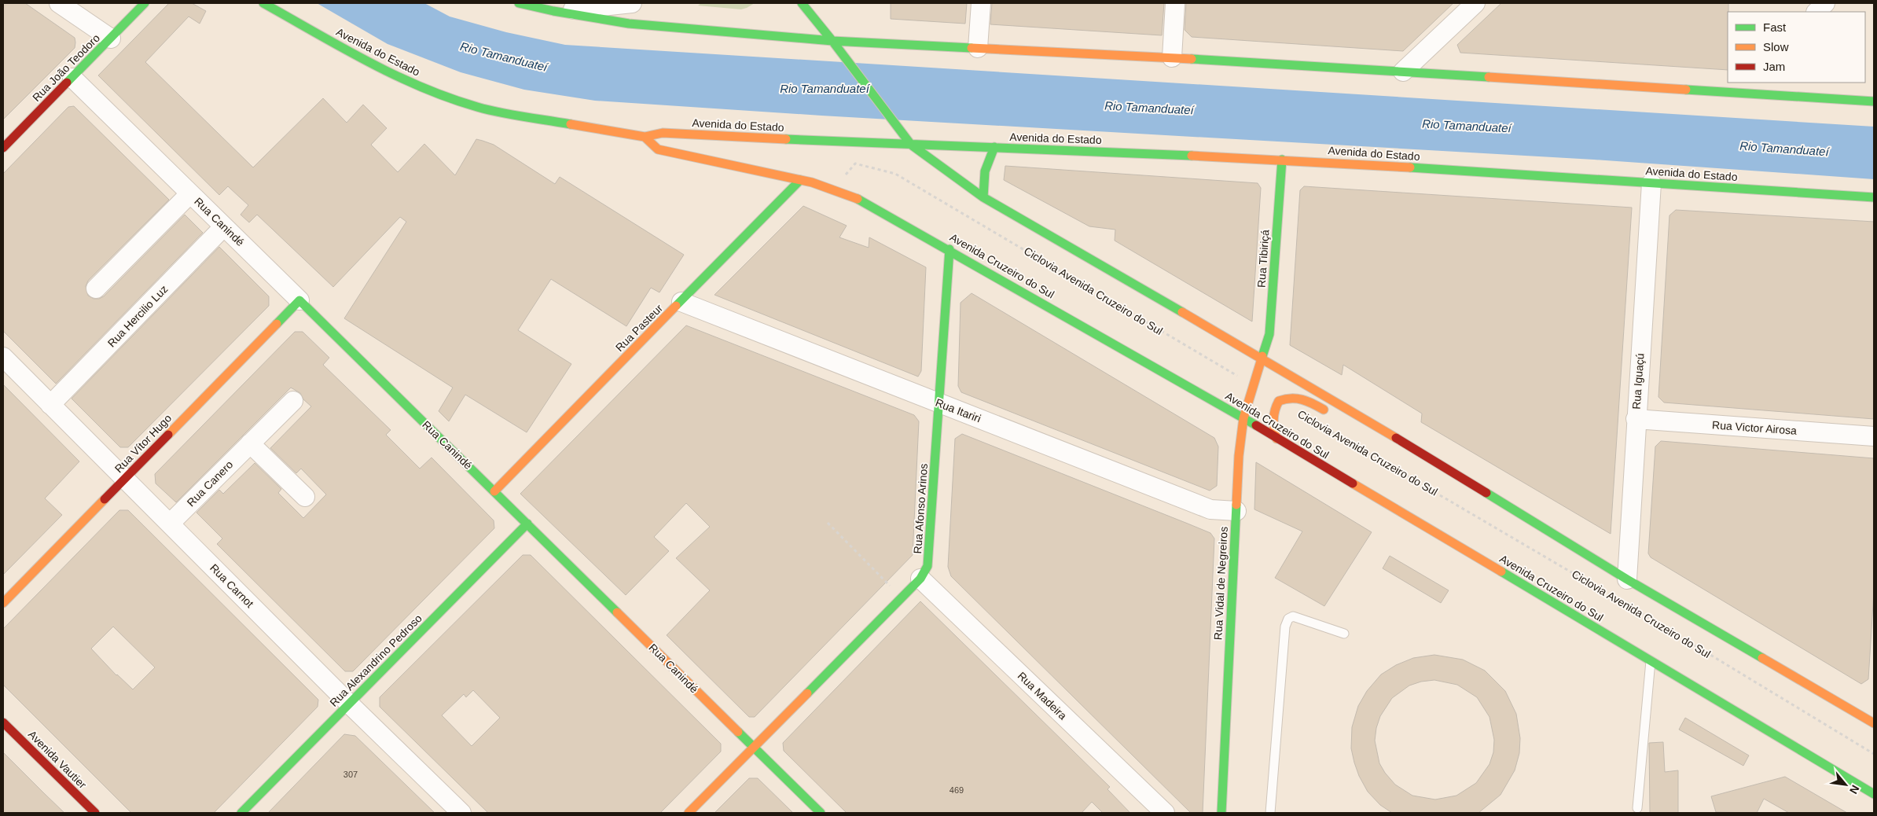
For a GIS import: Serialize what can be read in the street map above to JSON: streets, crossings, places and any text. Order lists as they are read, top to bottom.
{
  "streets": {
    "main road": [
      "Avenida do Estado",
      "Rua João Teodoro",
      "Rua Canindé",
      "Rua Tibiriçá",
      "Avenida Cruzeiro do Sul",
      "Rua Pasteur",
      "Rua Vítor Hugo",
      "Rua Afonso Arinos",
      "Rua Vidal de Negreiros",
      "Rua Alexandrino Pedroso",
      "Avenida Vautier"
    ],
    "street": [
      "Rua Hercilio Luz",
      "Rua Iguaçú",
      "Rua Itariri",
      "Rua Victor Airosa",
      "Rua Canero",
      "Rua Carnot",
      "Rua Madeira"
    ],
    "path": ["Ciclovia Avenida Cruzeiro do Sul"]
  },
  "crossings": [
    ["Avenida do Estado", "Rua Tibiriçá"],
    ["Avenida do Estado", "Avenida Cruzeiro do Sul"],
    ["Avenida do Estado", "Rua Iguaçú"],
    ["Rua João Teodoro", "Rua Canindé"],
    ["Rua Canindé", "Rua Hercilio Luz"],
    ["Rua Canindé", "Rua Pasteur"],
    ["Rua Canindé", "Rua Vítor Hugo"],
    ["Rua Canindé", "Rua Afonso Arinos"],
    ["Rua Canindé", "Rua Alexandrino Pedroso"],
    ["Rua Tibiriçá", "Rua Vidal de Negreiros"],
    ["Avenida Cruzeiro do Sul", "Rua Pasteur"],
    ["Avenida Cruzeiro do Sul", "Rua Afonso Arinos"],
    ["Avenida Cruzeiro do Sul", "Rua Vidal de Negreiros"],
    ["Ciclovia Avenida Cruzeiro do Sul", "Rua Vidal de Negreiros"],
    ["Rua Hercilio Luz", "Rua Carnot"],
    ["Rua Pasteur", "Rua Itariri"],
    ["Rua Iguaçú", "Rua Victor Airosa"],
    ["Rua Itariri", "Rua Afonso Arinos"],
    ["Rua Itariri", "Rua Vidal de Negreiros"],
    ["Rua Vítor Hugo", "Rua Carnot"],
    ["Rua Canero", "Rua Carnot"],
    ["Rua Afonso Arinos", "Rua Madeira"],
    ["Rua Carnot", "Rua Alexandrino Pedroso"]
  ],
  "water": ["Rio Tamanduateí"],
  "house_numbers": ["307", "469"],
  "legend": ["Fast", "Slow", "Jam"],
  "north": "bottom right"
}
